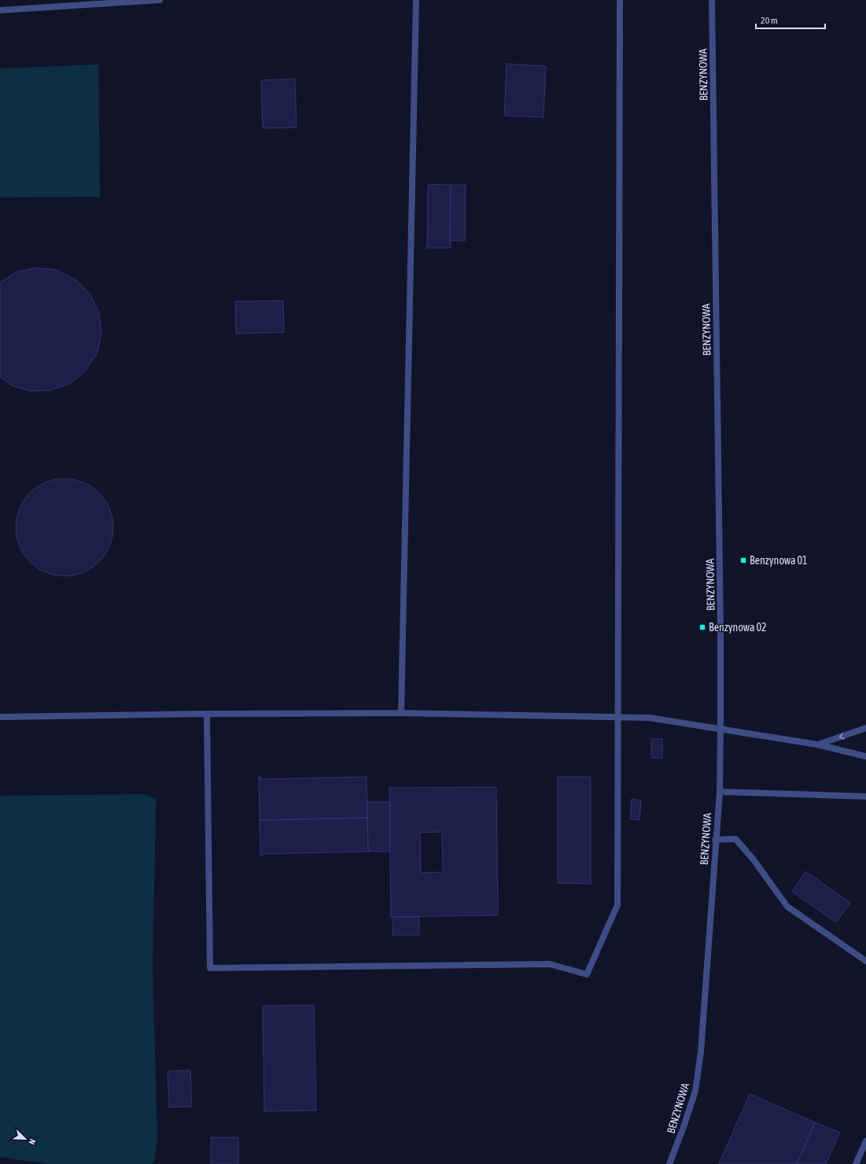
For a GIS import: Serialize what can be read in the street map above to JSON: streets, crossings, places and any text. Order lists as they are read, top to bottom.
{
  "streets": {
    "street": ["BENZYNOWA"]
  },
  "places": {
    "transit": ["Benzynowa 01", "Benzynowa 02"]
  },
  "scale_bar": "20 m",
  "north": "bottom right"
}
